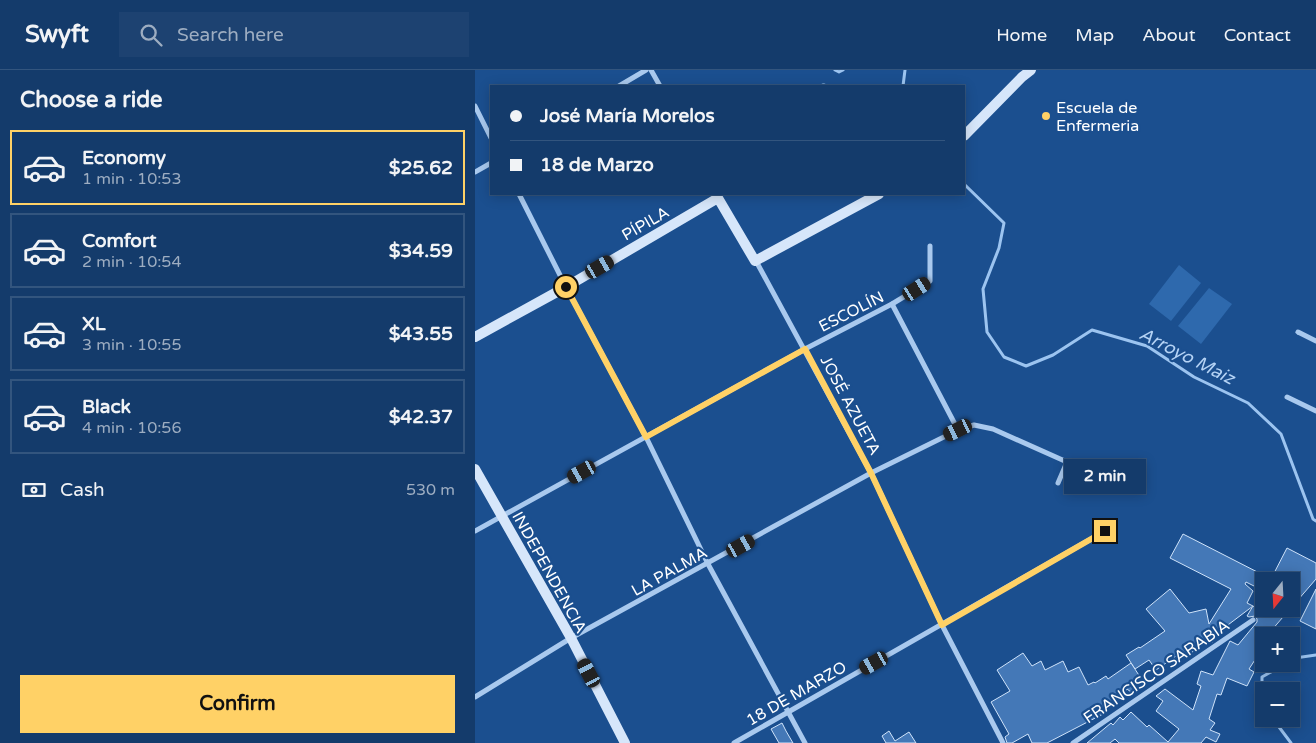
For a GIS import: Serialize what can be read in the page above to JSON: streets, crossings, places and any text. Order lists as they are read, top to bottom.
{
  "streets": {
    "main road": ["PÍPILA", "JOSÉ AZUETA", "INDEPENDENCIA"],
    "street": [
      "ESCOLÍN",
      "LA PALMA",
      "FRANCISCO SARABIA",
      "18 DE MARZO"
    ]
  },
  "crossings": [
    ["PÍPILA", "JOSÉ AZUETA"],
    ["ESCOLÍN", "JOSÉ AZUETA"],
    ["ESCOLÍN", "INDEPENDENCIA"],
    ["JOSÉ AZUETA", "LA PALMA"],
    ["JOSÉ AZUETA", "18 DE MARZO"],
    ["LA PALMA", "INDEPENDENCIA"]
  ],
  "water": ["Arroyo Maiz"],
  "places": ["Escuela de Enfermeria"],
  "north": "bottom",
  "page": {
    "header": "Swyft",
    "search": "Search here",
    "nav": [
      "Home",
      "Map",
      "About",
      "Contact"
    ],
    "heading": "Choose a ride",
    "banner": ["José María Morelos", "18 de Marzo"],
    "list": [
      {
        "name": "Economy",
        "note": "1 min · 10:53",
        "value": "$25.62"
      },
      {
        "name": "Comfort",
        "note": "2 min · 10:54",
        "value": "$34.59"
      },
      {
        "name": "XL",
        "note": "3 min · 10:55",
        "value": "$43.55"
      },
      {
        "name": "Black",
        "note": "4 min · 10:56",
        "value": "$42.37"
      }
    ],
    "bubble": "2 min",
    "pay": ["Cash", "530 m"],
    "map_buttons": ["+", "−"],
    "buttons": "Confirm"
  }
}
